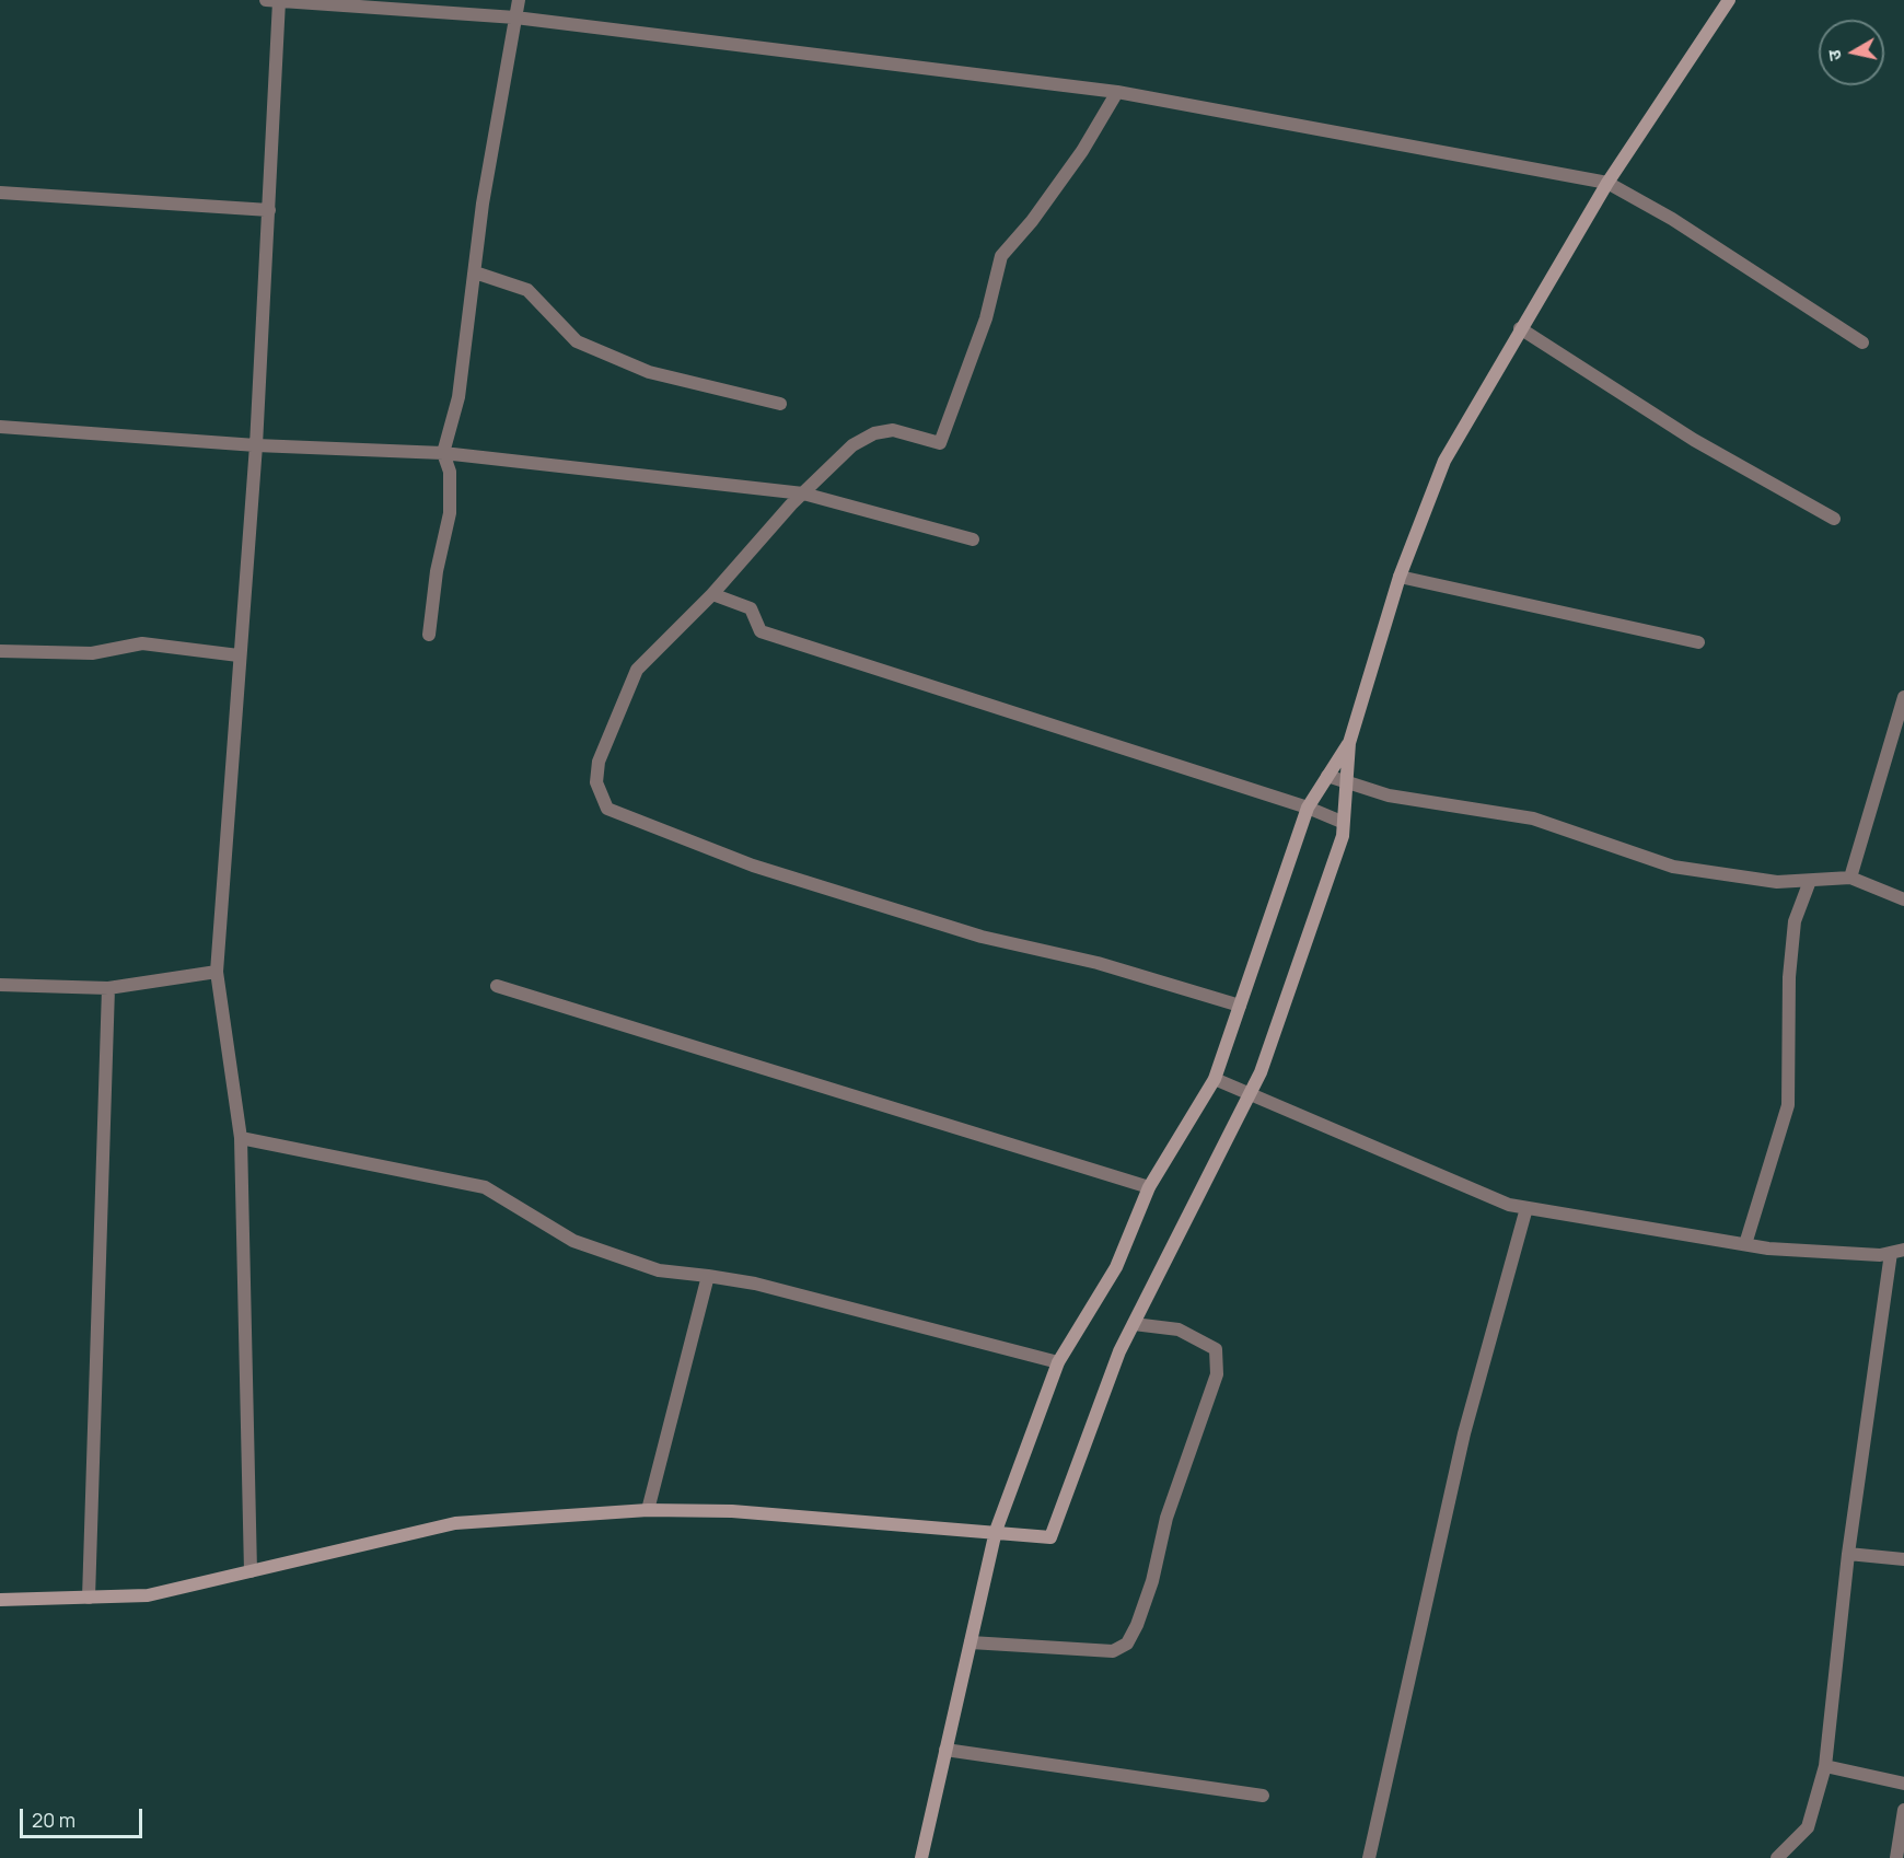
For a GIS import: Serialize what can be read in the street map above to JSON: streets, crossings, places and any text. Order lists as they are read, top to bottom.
{
  "scale_bar": "20 m",
  "north": "left"
}
